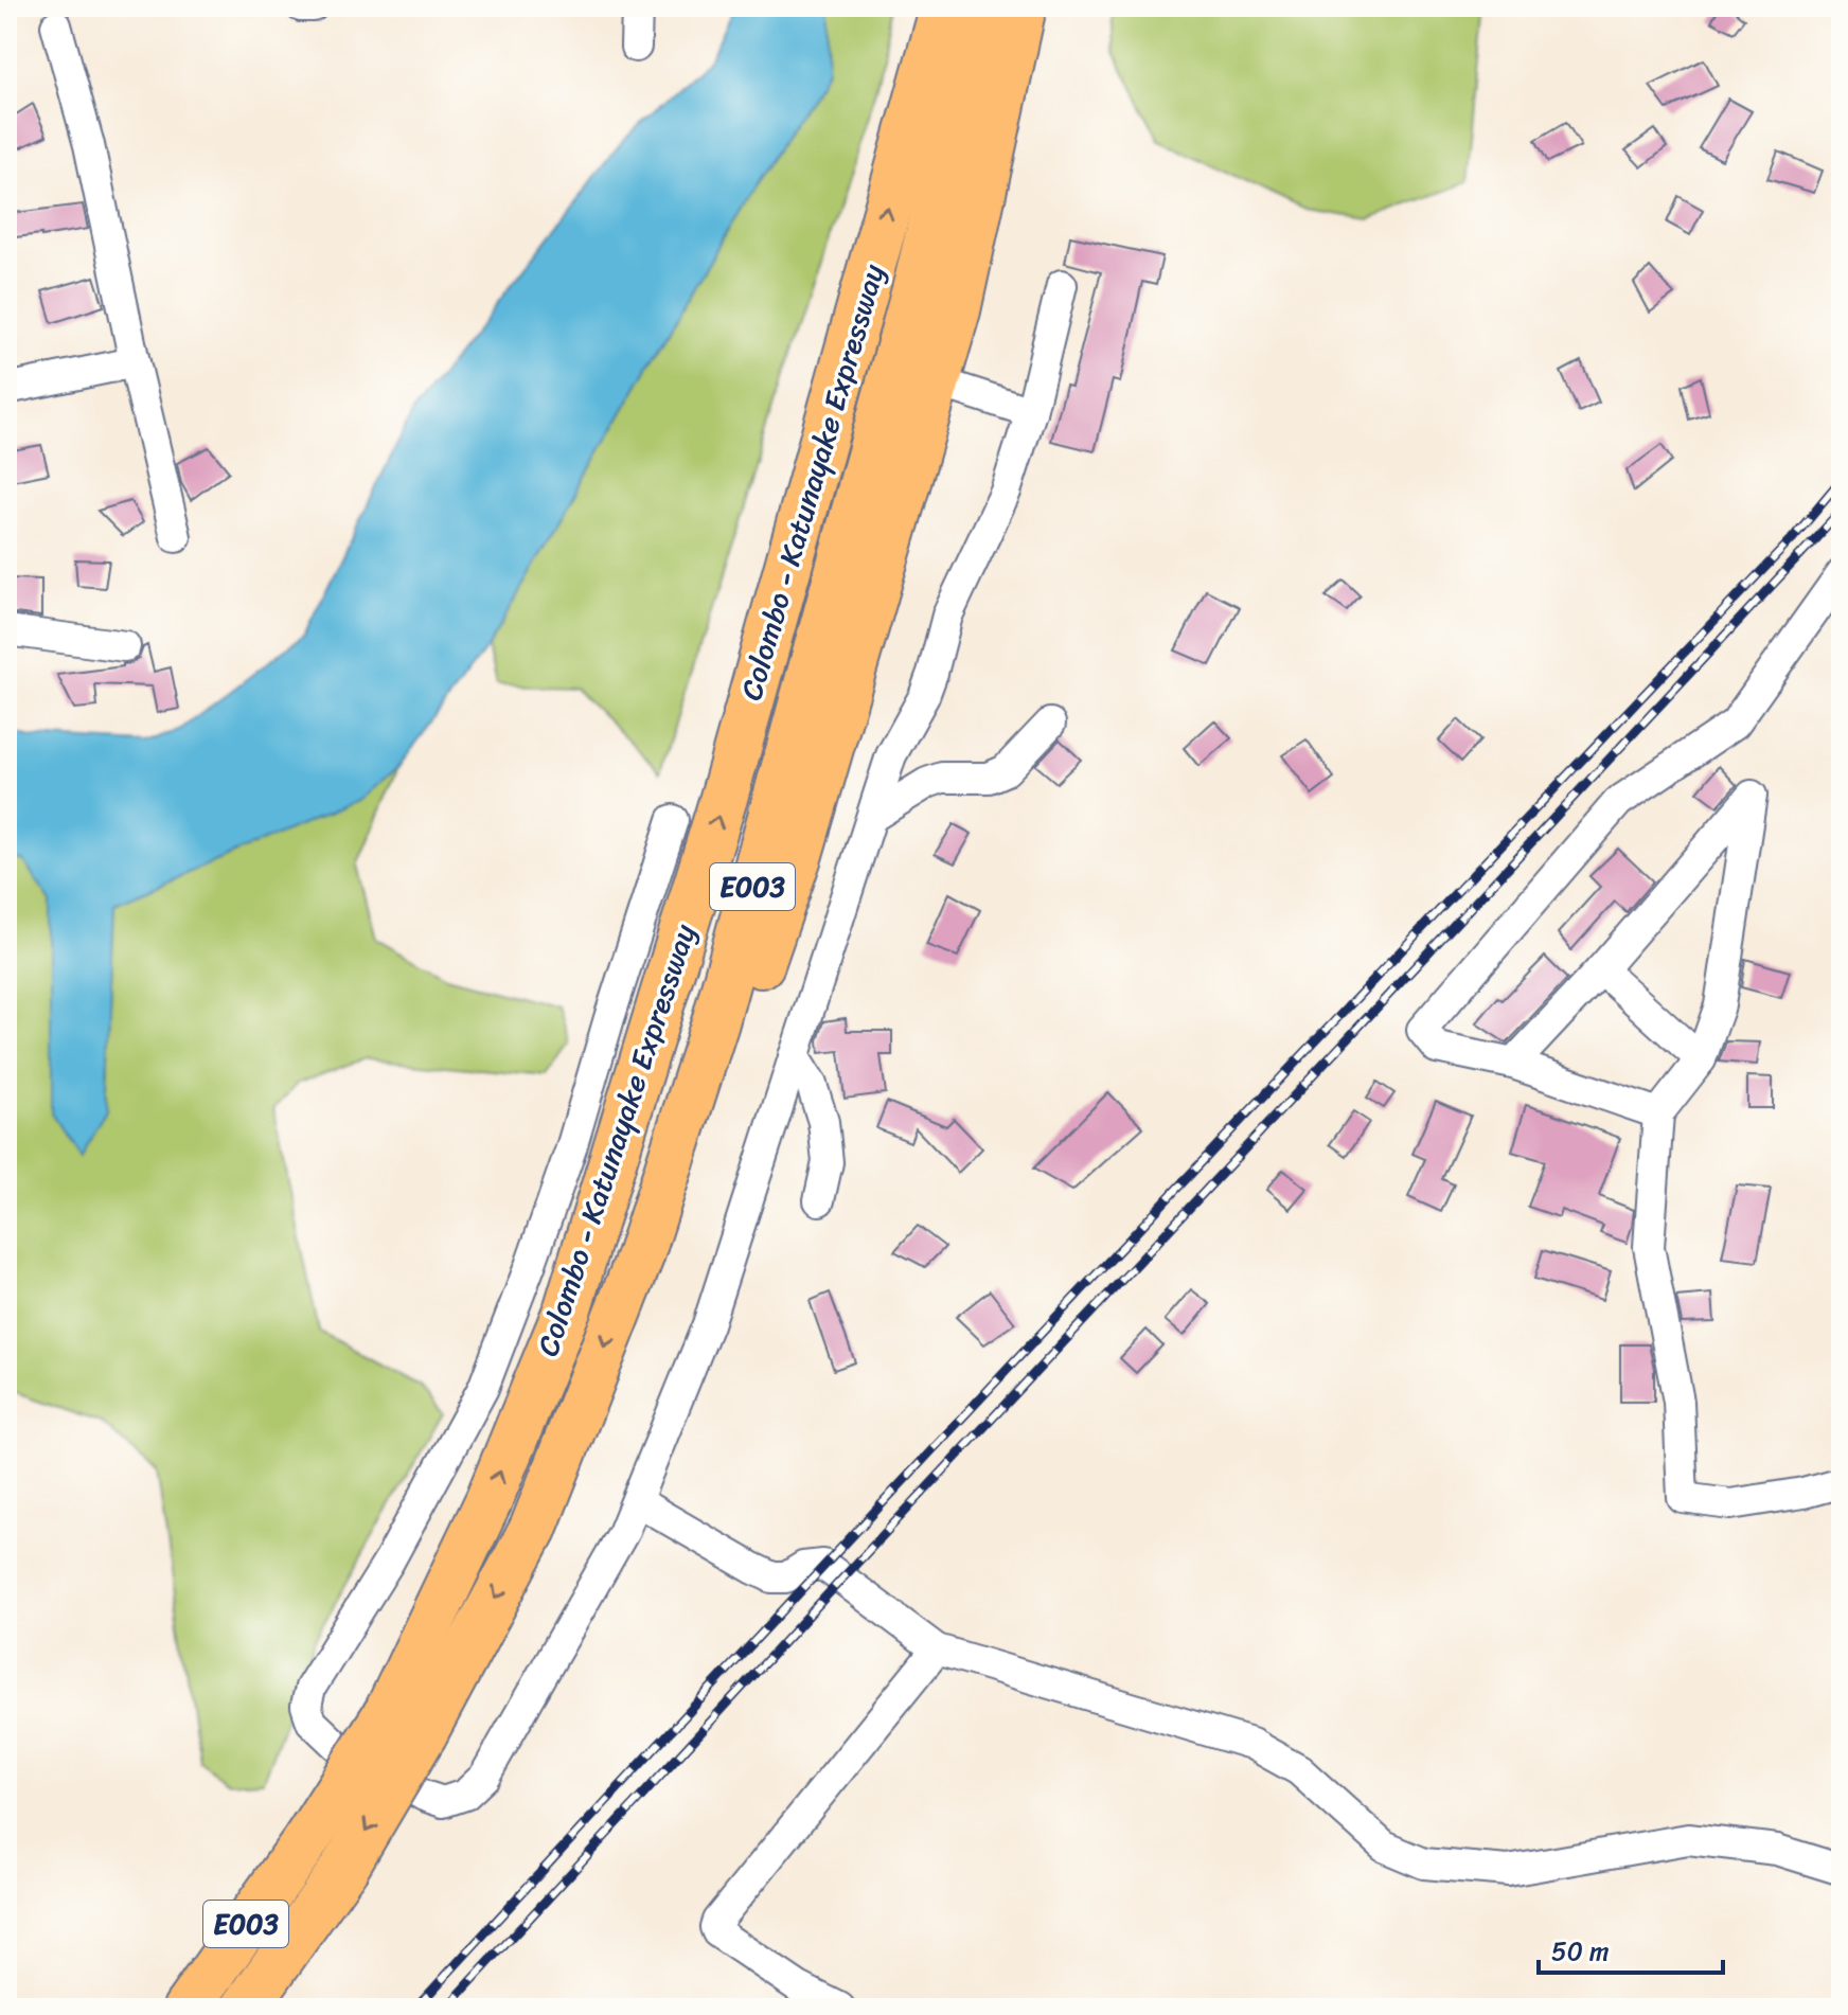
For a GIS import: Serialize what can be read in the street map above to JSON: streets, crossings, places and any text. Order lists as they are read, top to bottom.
{
  "streets": {
    "highway": ["Colombo - Katunayake Expressway", "E003"]
  },
  "scale_bar": "50 m"
}
